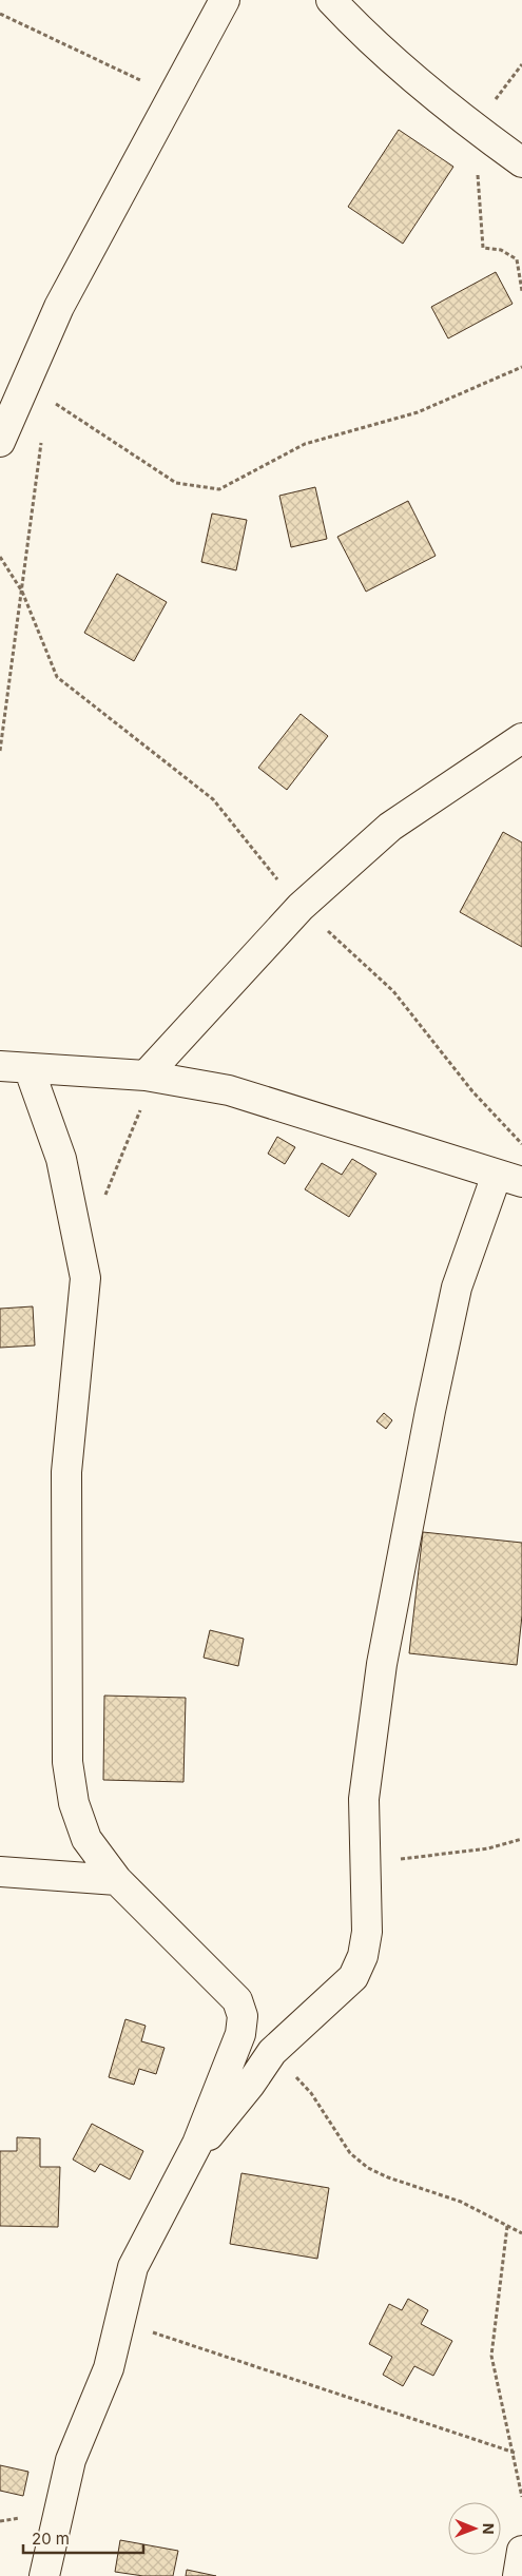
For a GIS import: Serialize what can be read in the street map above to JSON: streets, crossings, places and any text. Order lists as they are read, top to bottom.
{
  "scale_bar": "20 m",
  "north": "right"
}
